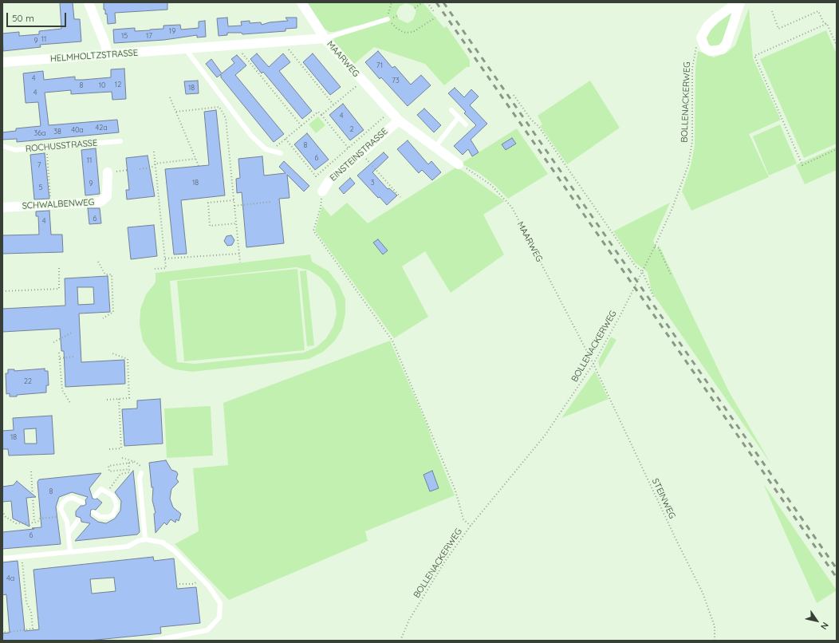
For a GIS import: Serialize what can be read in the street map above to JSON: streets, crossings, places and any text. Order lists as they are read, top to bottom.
{
  "streets": {
    "street": [
      "HELMHOLTZSTRASSE",
      "MAARWEG",
      "EINSTEINSTRASSE",
      "SCHWALBENWEG"
    ],
    "lane": ["ROCHUSSTRASSE"],
    "path": ["BOLLENACKERWEG", "STEINWEG"]
  },
  "crossings": [
    ["HELMHOLTZSTRASSE", "MAARWEG"],
    ["MAARWEG", "BOLLENACKERWEG"],
    ["MAARWEG", "EINSTEINSTRASSE"],
    ["MAARWEG", "STEINWEG"],
    ["BOLLENACKERWEG", "STEINWEG"]
  ],
  "house_numbers": [
    "19",
    "15",
    "17",
    "11",
    "9",
    "71",
    "4",
    "73",
    "12",
    "8",
    "10",
    "18",
    "4",
    "4",
    "42a",
    "2",
    "40a",
    "38",
    "36a",
    "8",
    "6",
    "11",
    "7",
    "18",
    "3",
    "9",
    "5",
    "6",
    "4",
    "22",
    "18",
    "8",
    "6",
    "4a"
  ],
  "scale_bar": "50 m",
  "north": "bottom right"
}
